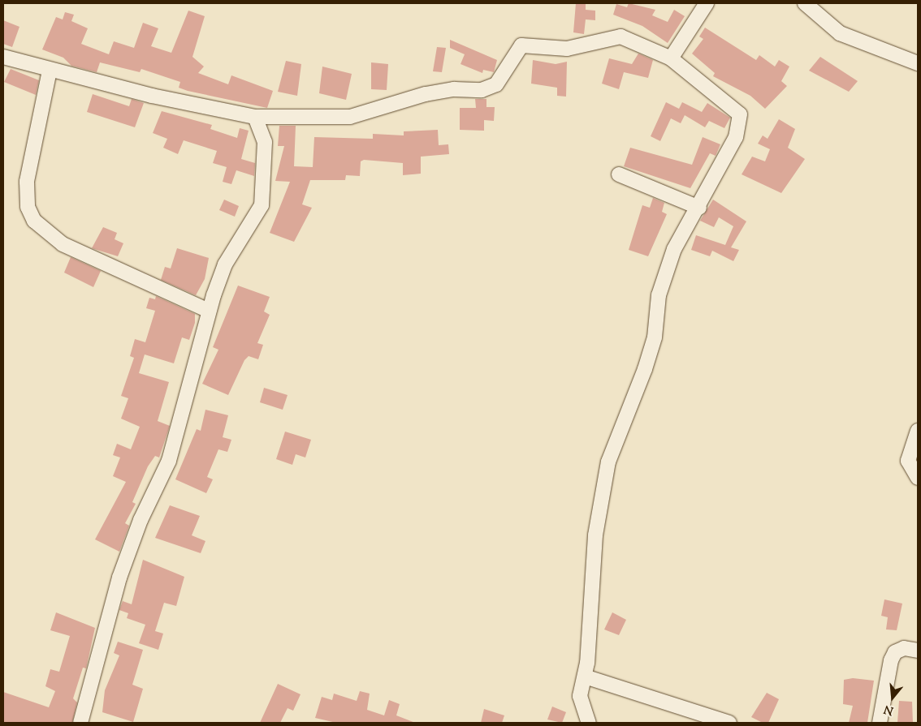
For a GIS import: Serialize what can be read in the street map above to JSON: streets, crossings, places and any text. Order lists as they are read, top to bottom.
{
  "north": "bottom"
}
